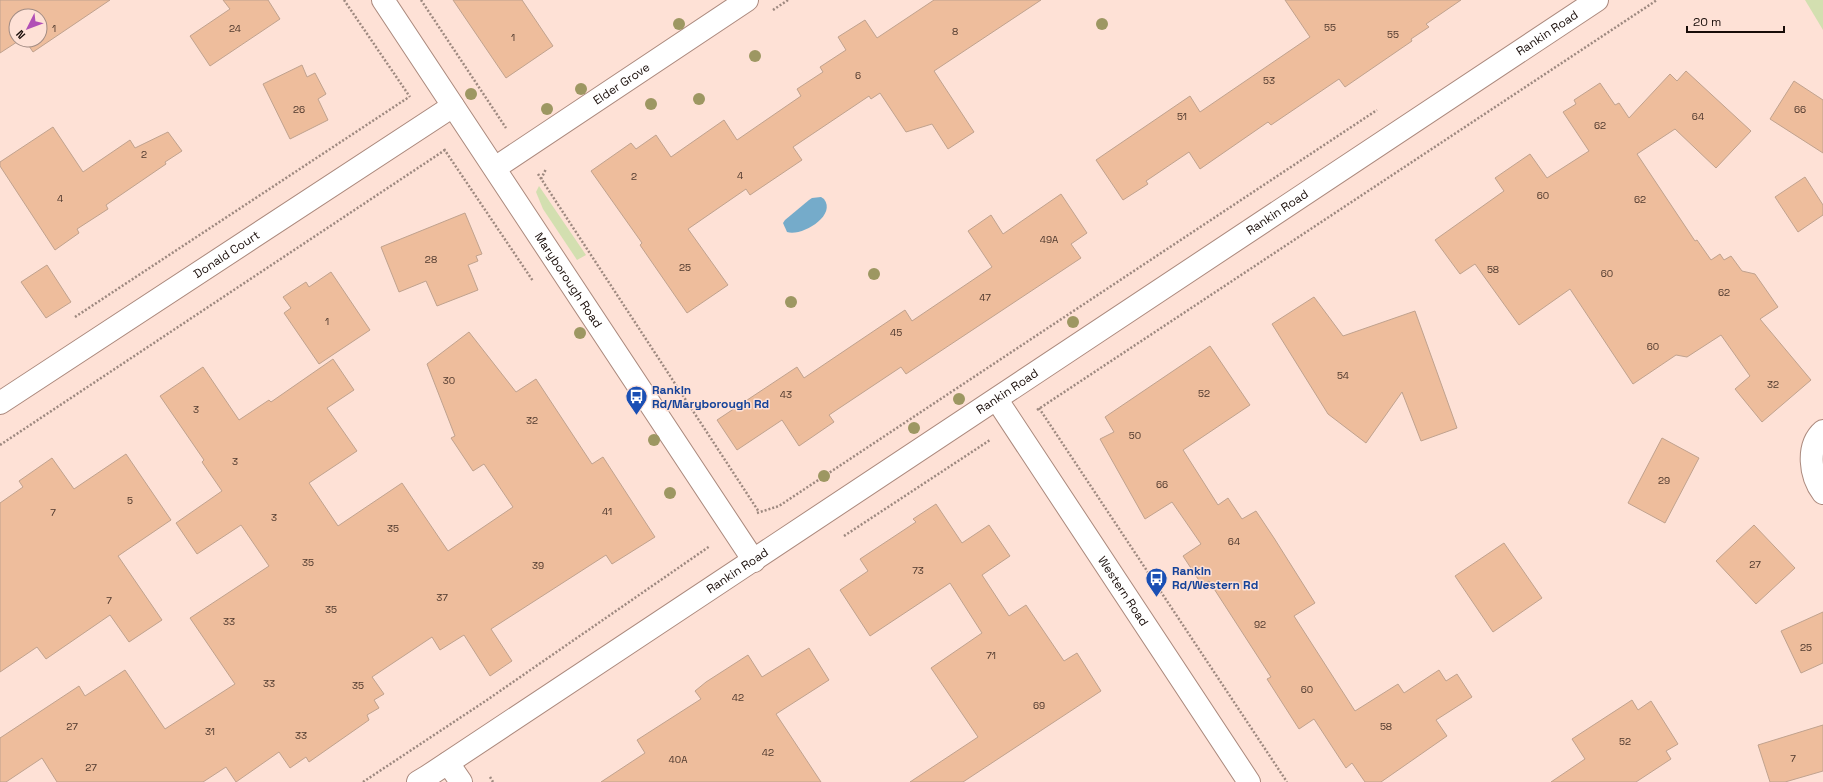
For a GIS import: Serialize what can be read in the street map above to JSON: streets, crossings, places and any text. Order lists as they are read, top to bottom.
{
  "streets": {
    "street": [
      "Rankin Road",
      "Elder Grove",
      "Donald Court",
      "Maryborough Road",
      "Western Road"
    ]
  },
  "crossings": [
    ["Rankin Road", "Maryborough Road"],
    ["Rankin Road", "Western Road"],
    ["Elder Grove", "Maryborough Road"],
    ["Donald Court", "Maryborough Road"]
  ],
  "places": {
    "bus stop": ["Rankin Rd/Maryborough Rd", "Rankin Rd/Western Rd"]
  },
  "house_numbers": [
    "55",
    "1",
    "24",
    "8",
    "55",
    "1",
    "6",
    "53",
    "26",
    "66",
    "51",
    "64",
    "62",
    "2",
    "4",
    "2",
    "60",
    "4",
    "62",
    "49A",
    "28",
    "25",
    "58",
    "60",
    "62",
    "47",
    "1",
    "45",
    "60",
    "54",
    "30",
    "32",
    "52",
    "43",
    "3",
    "32",
    "50",
    "3",
    "29",
    "66",
    "5",
    "41",
    "7",
    "3",
    "35",
    "64",
    "35",
    "27",
    "39",
    "73",
    "37",
    "7",
    "35",
    "33",
    "92",
    "25",
    "71",
    "33",
    "35",
    "60",
    "42",
    "69",
    "27",
    "58",
    "31",
    "33",
    "52",
    "42",
    "7",
    "40A",
    "27"
  ],
  "scale_bar": "20 m",
  "north": "bottom left"
}
